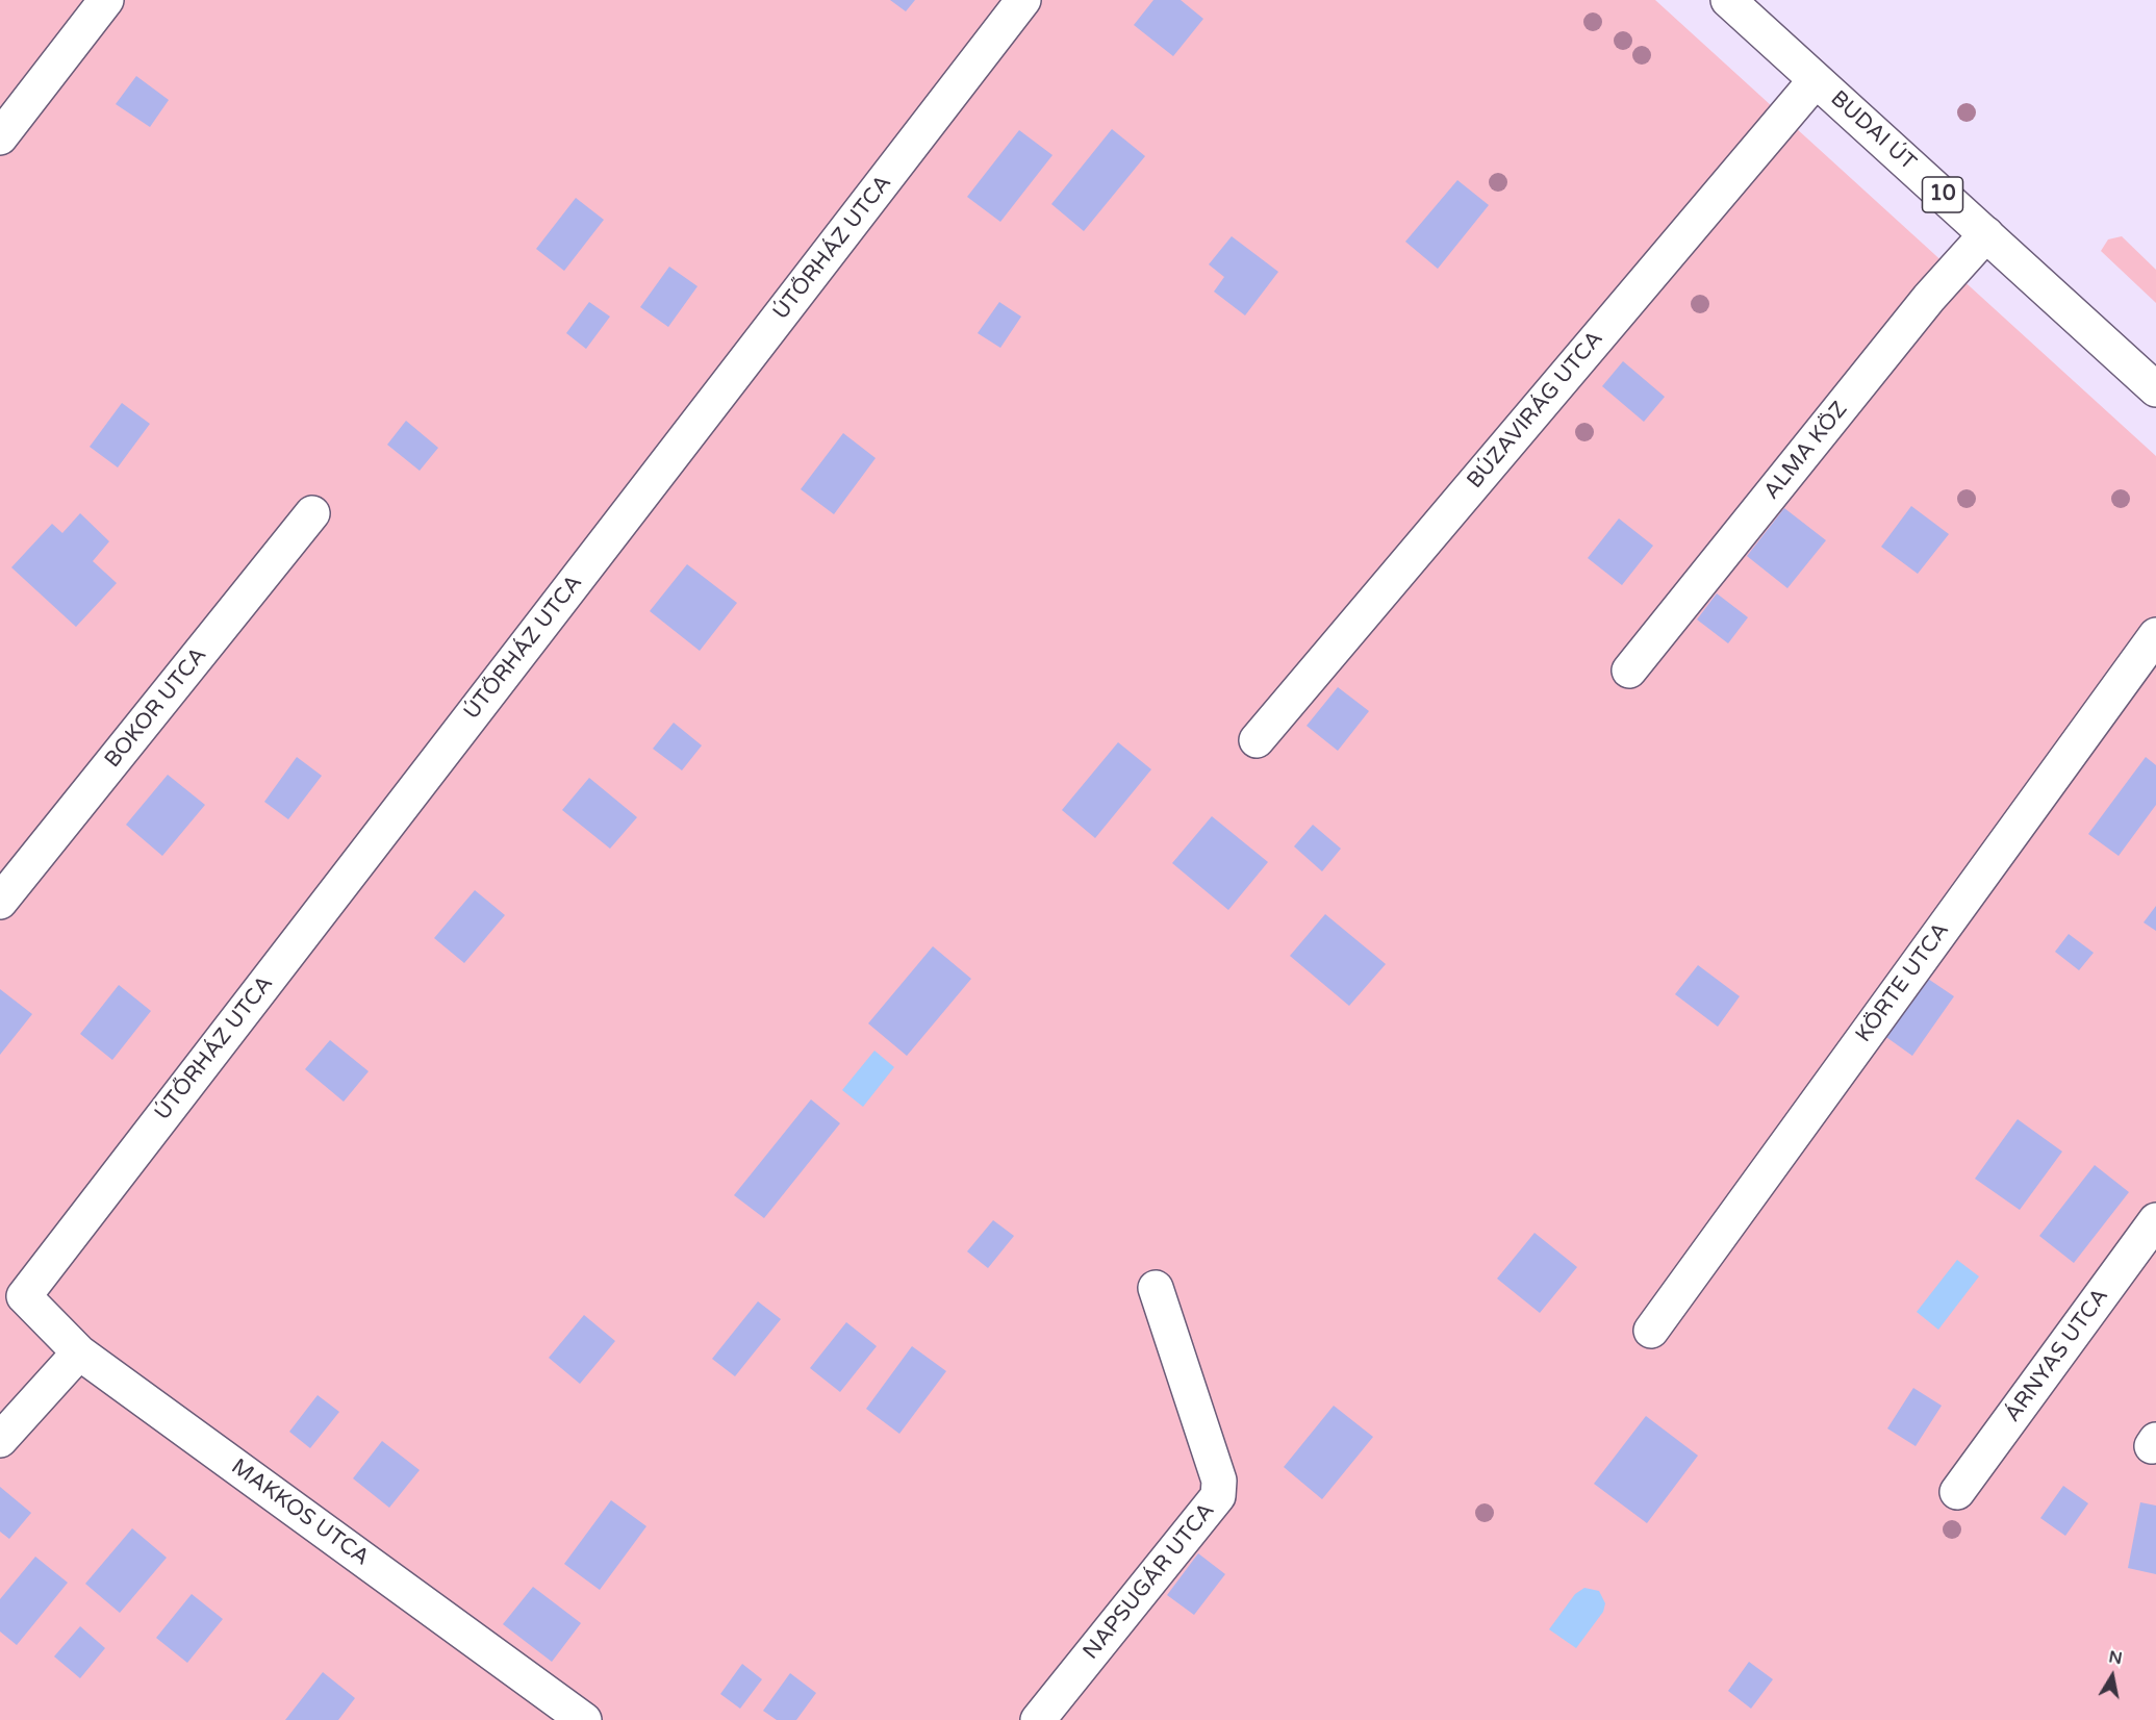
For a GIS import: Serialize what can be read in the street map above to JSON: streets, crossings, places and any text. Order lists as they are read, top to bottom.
{
  "streets": {
    "street": [
      "BUDAI ÚT",
      "10",
      "ÚTŐRHÁZ UTCA",
      "BÚZAVIRÁG UTCA",
      "ALMA KÖZ",
      "BOKOR UTCA",
      "KÖRTE UTCA",
      "ÁRNYAS UTCA",
      "MAKKOS UTCA",
      "NAPSUGÁR UTCA"
    ]
  },
  "crossings": [
    ["BUDAI ÚT", "BÚZAVIRÁG UTCA"],
    ["BUDAI ÚT", "ALMA KÖZ"],
    ["ÚTŐRHÁZ UTCA", "MAKKOS UTCA"]
  ],
  "north": "top"
}
